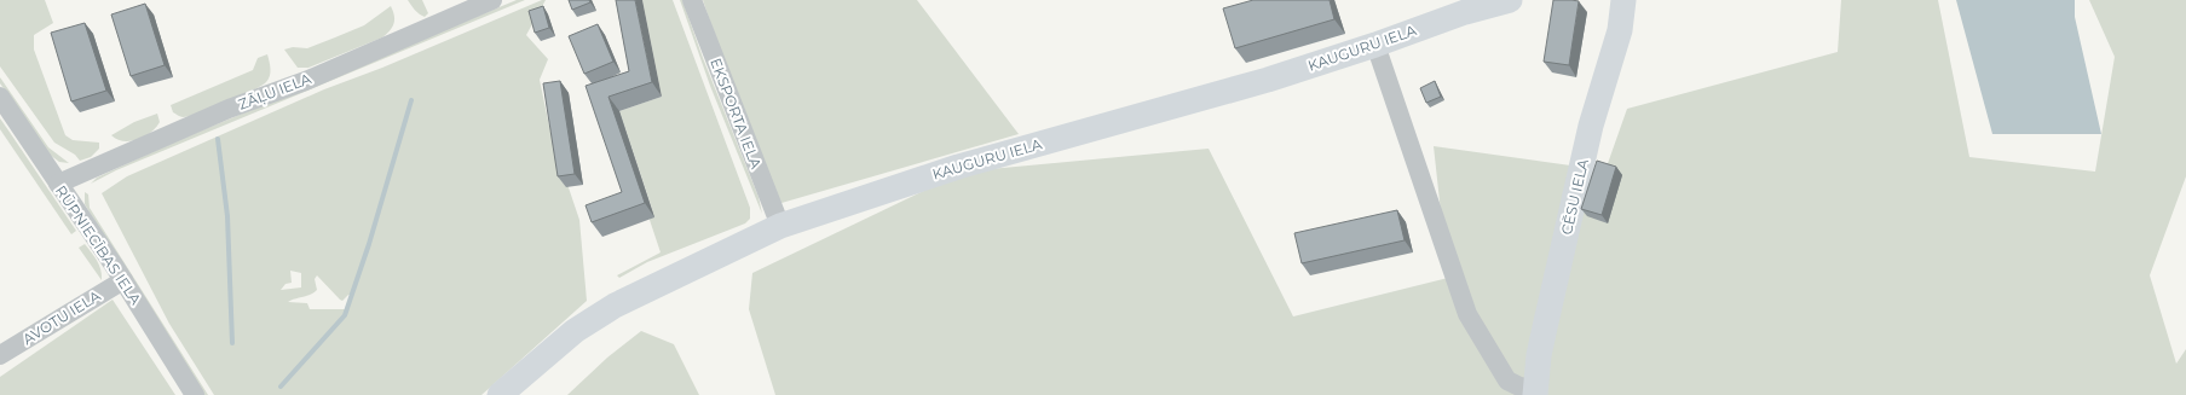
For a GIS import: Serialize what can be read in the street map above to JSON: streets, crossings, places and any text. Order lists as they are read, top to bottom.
{
  "streets": {
    "main road": ["KAUGURU IELA", "CĒSU IELA"],
    "street": [
      "ZĀĻU IELA",
      "EKSPORTA IELA",
      "RŪPNIECĪBAS IELA",
      "AVOTU IELA"
    ]
  },
  "crossings": [
    ["KAUGURU IELA", "EKSPORTA IELA"],
    ["ZĀĻU IELA", "RŪPNIECĪBAS IELA"],
    ["RŪPNIECĪBAS IELA", "AVOTU IELA"]
  ]
}
